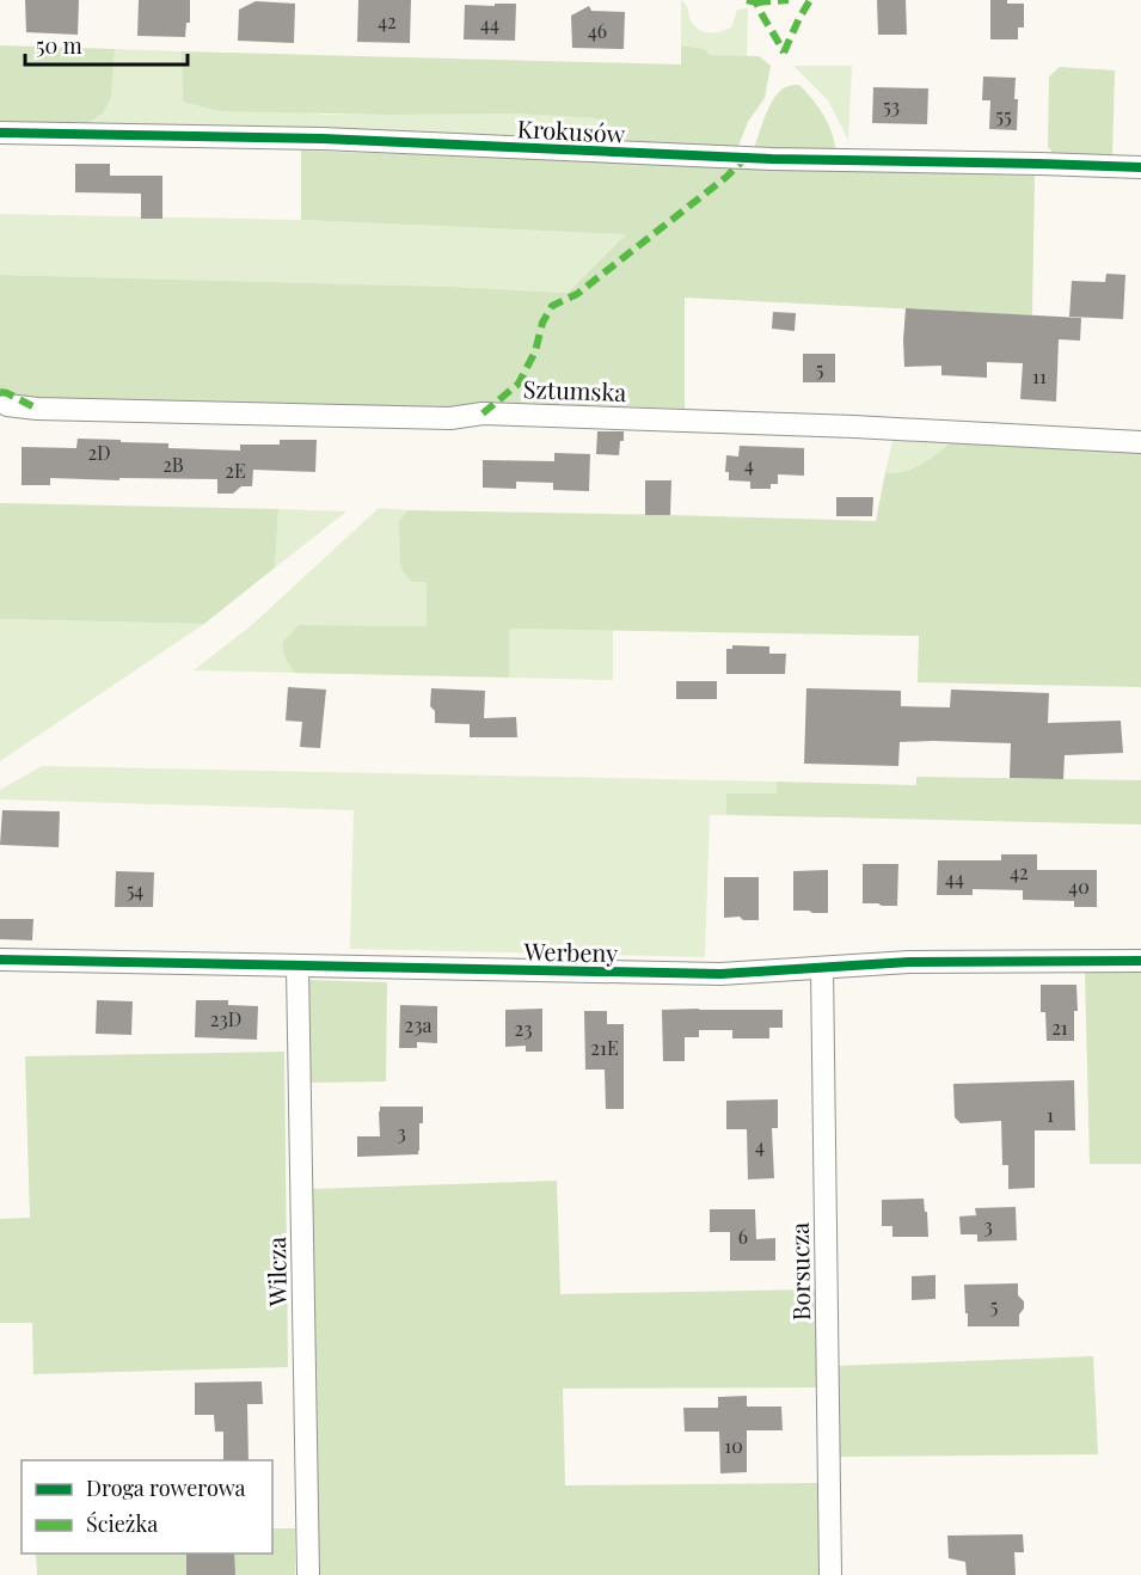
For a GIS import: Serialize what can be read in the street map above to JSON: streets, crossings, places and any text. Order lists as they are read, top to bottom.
{
  "streets": {
    "street": [
      "Krokusów",
      "Sztumska",
      "Werbeny",
      "Wilcza",
      "Borsucza"
    ]
  },
  "crossings": [
    ["Werbeny", "Wilcza"],
    ["Werbeny", "Borsucza"]
  ],
  "house_numbers": [
    "42",
    "44",
    "46",
    "53",
    "55",
    "5",
    "11",
    "2D",
    "2B",
    "4",
    "2E",
    "42",
    "44",
    "40",
    "54",
    "23D",
    "23a",
    "21",
    "23",
    "21E",
    "1",
    "3",
    "4",
    "3",
    "6",
    "5",
    "10"
  ],
  "legend": ["Droga rowerowa", "Ścieżka"],
  "scale_bar": "50 m"
}
